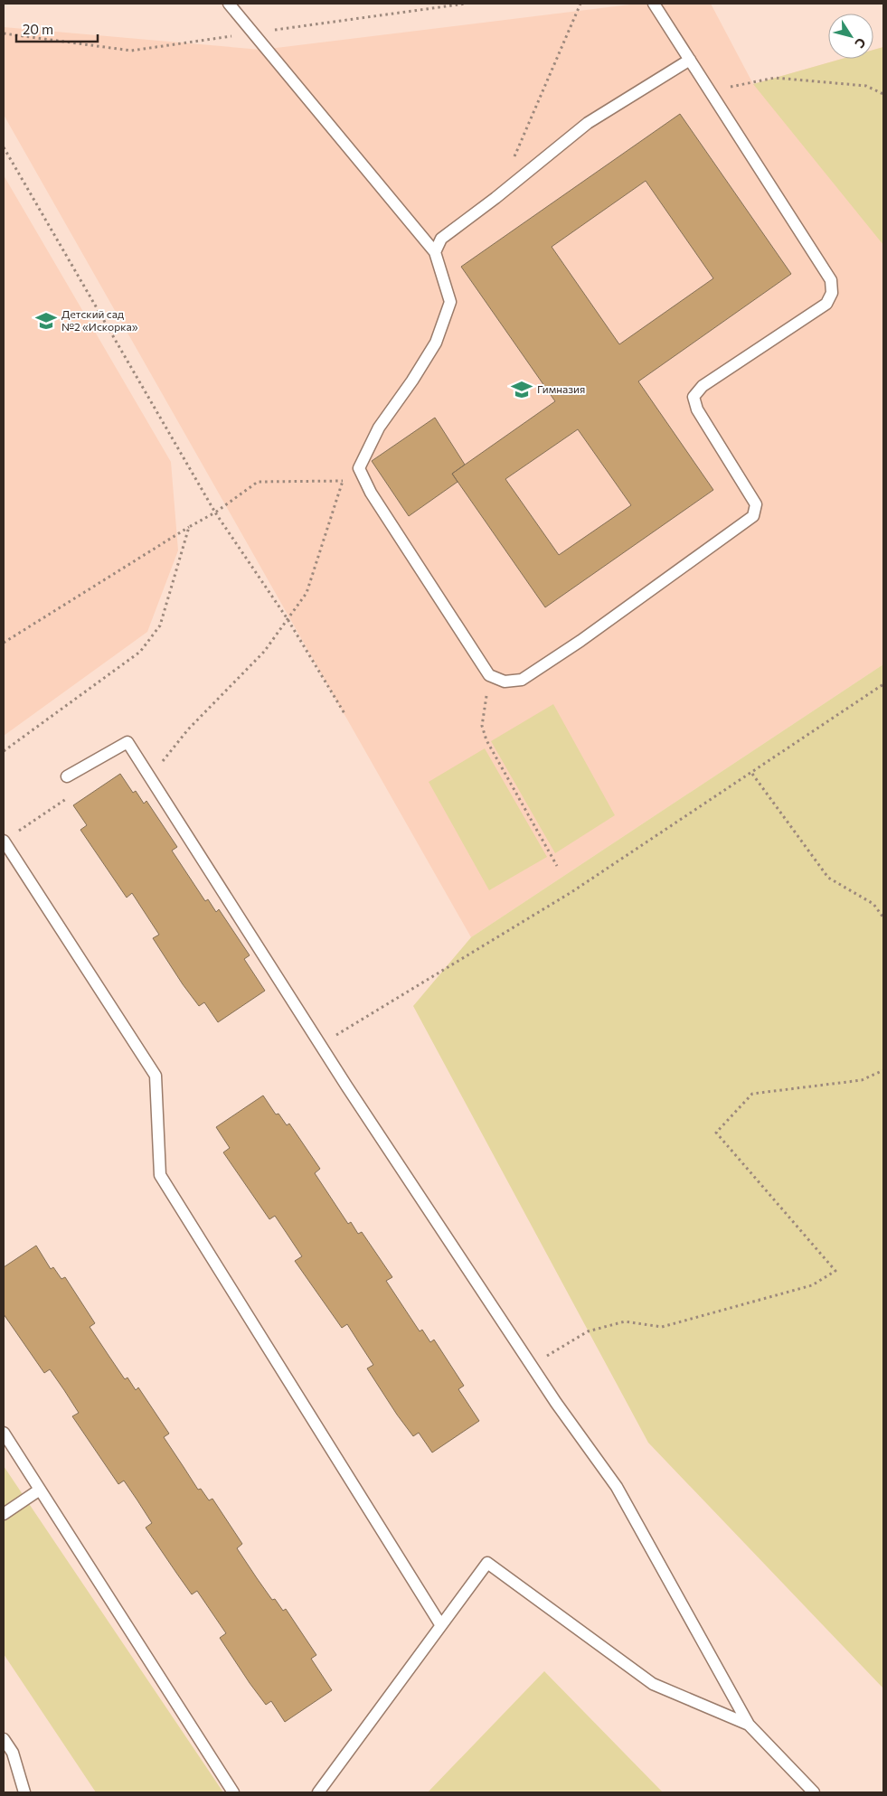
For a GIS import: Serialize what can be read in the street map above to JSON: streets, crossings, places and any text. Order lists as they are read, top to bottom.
{
  "places": {
    "school or university": ["Детcкий сад №2 «Искорка»", "Гимназия"]
  },
  "scale_bar": "20 m",
  "north": "bottom right"
}
